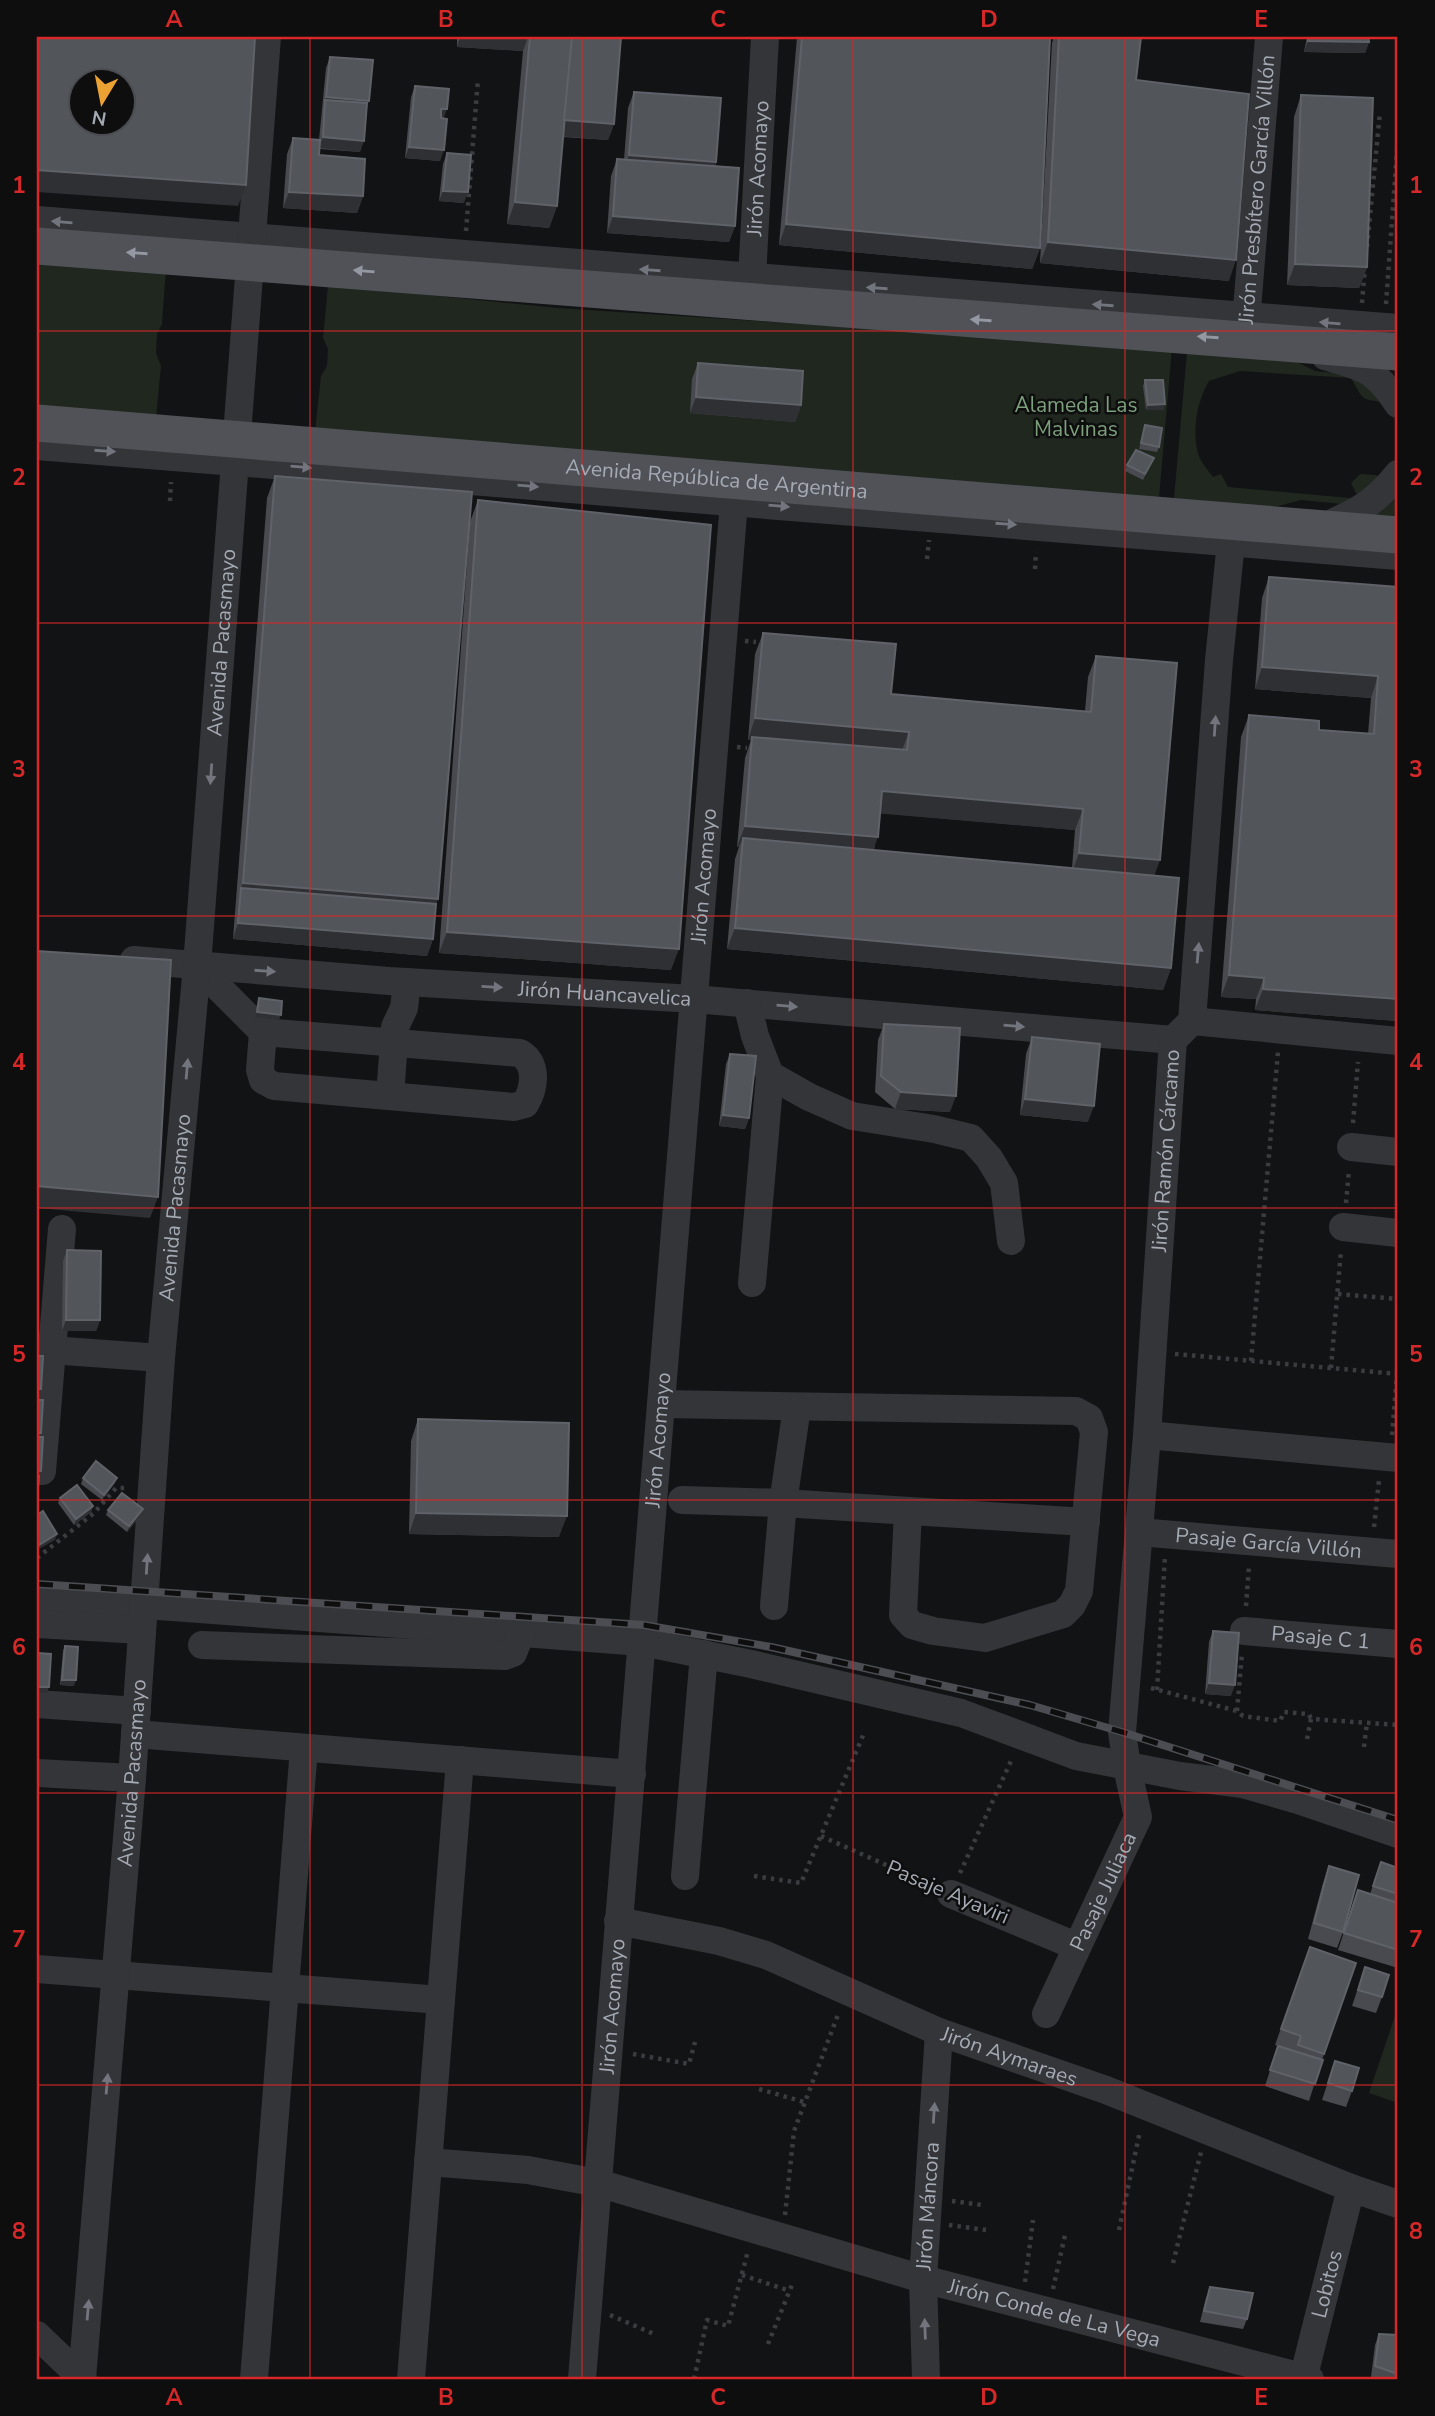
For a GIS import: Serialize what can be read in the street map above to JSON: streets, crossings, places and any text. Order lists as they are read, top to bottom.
{
  "streets": {
    "main road": ["Avenida República de Argentina"],
    "street": [
      "Jirón Acomayo",
      "Jirón Presbítero García Villón",
      "Avenida Pacasmayo",
      "Jirón Huancavelica",
      "Jirón Ramón Cárcamo",
      "Pasaje García Villón",
      "Pasaje C 1",
      "Pasaje Ayaviri",
      "Pasaje Juliaca",
      "Jirón Aymaraes",
      "Jirón Máncora",
      "Lobitos",
      "Jirón Conde de La Vega"
    ]
  },
  "crossings": [
    ["Jirón Acomayo", "Avenida República de Argentina"],
    ["Jirón Acomayo", "Jirón Huancavelica"],
    ["Jirón Acomayo", "Jirón Aymaraes"],
    ["Jirón Acomayo", "Jirón Conde de La Vega"],
    ["Avenida República de Argentina", "Avenida Pacasmayo"],
    ["Avenida República de Argentina", "Jirón Ramón Cárcamo"],
    ["Avenida Pacasmayo", "Jirón Huancavelica"],
    ["Jirón Huancavelica", "Jirón Ramón Cárcamo"],
    ["Jirón Ramón Cárcamo", "Pasaje García Villón"],
    ["Jirón Ramón Cárcamo", "Pasaje Juliaca"],
    ["Pasaje Ayaviri", "Pasaje Juliaca"],
    ["Jirón Aymaraes", "Jirón Máncora"],
    ["Jirón Aymaraes", "Lobitos"],
    ["Jirón Máncora", "Jirón Conde de La Vega"],
    ["Lobitos", "Jirón Conde de La Vega"]
  ],
  "one_way": ["Jirón Huancavelica", "Jirón Ramón Cárcamo", "Jirón Máncora"],
  "parks": ["Alameda Las Malvinas"],
  "north": "bottom",
  "grid": {
    "columns": [
      "A",
      "B",
      "C",
      "D",
      "E"
    ],
    "rows": [
      "1",
      "2",
      "3",
      "4",
      "5",
      "6",
      "7",
      "8"
    ]
  }
}
